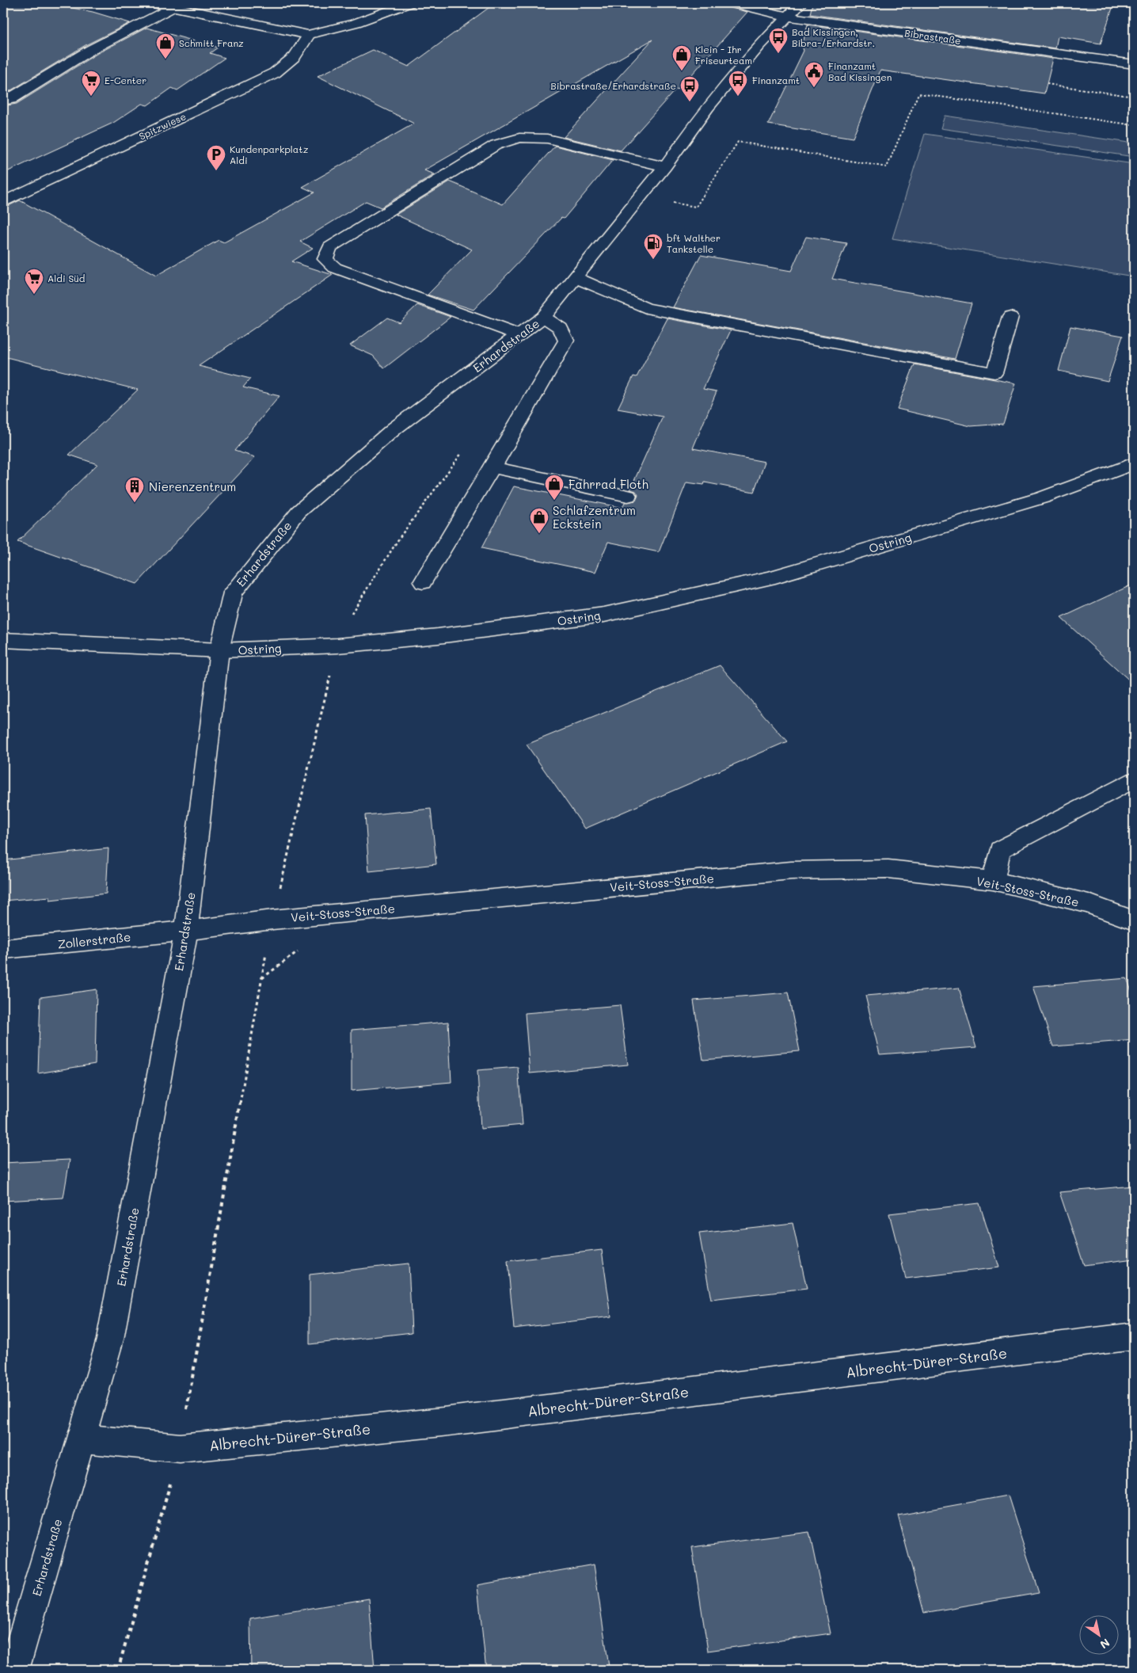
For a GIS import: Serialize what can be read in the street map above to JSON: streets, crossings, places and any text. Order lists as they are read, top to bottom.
{
  "streets": {
    "street": [
      "Bibrastraße",
      "Spitzwiese",
      "Erhardstraße",
      "Ostring",
      "Veit-Stoss-Straße",
      "Zollerstraße",
      "Albrecht-Dürer-Straße"
    ]
  },
  "crossings": [
    ["Bibrastraße", "Erhardstraße"],
    ["Erhardstraße", "Ostring"],
    ["Erhardstraße", "Veit-Stoss-Straße"],
    ["Erhardstraße", "Zollerstraße"],
    ["Erhardstraße", "Albrecht-Dürer-Straße"],
    ["Veit-Stoss-Straße", "Zollerstraße"]
  ],
  "places": {
    "bus stop": ["Bad Kissingen, Bibra-/Erhardstr.", "Finanzamt", "Bibrastraße/Erhardstraße"],
    "shop": [
      "Schmitt Franz",
      "Klein - Ihr Friseurteam",
      "Fahrrad Floth",
      "Schlafzentrum Eckstein"
    ],
    "public building": ["Finanzamt Bad Kissingen"],
    "supermarket": ["E-Center", "Aldi Süd"],
    "parking": ["Kundenparkplatz Aldi"],
    "fuel station": ["bft Walther Tankstelle"],
    "building": ["Nierenzentrum"]
  },
  "north": "bottom right"
}
